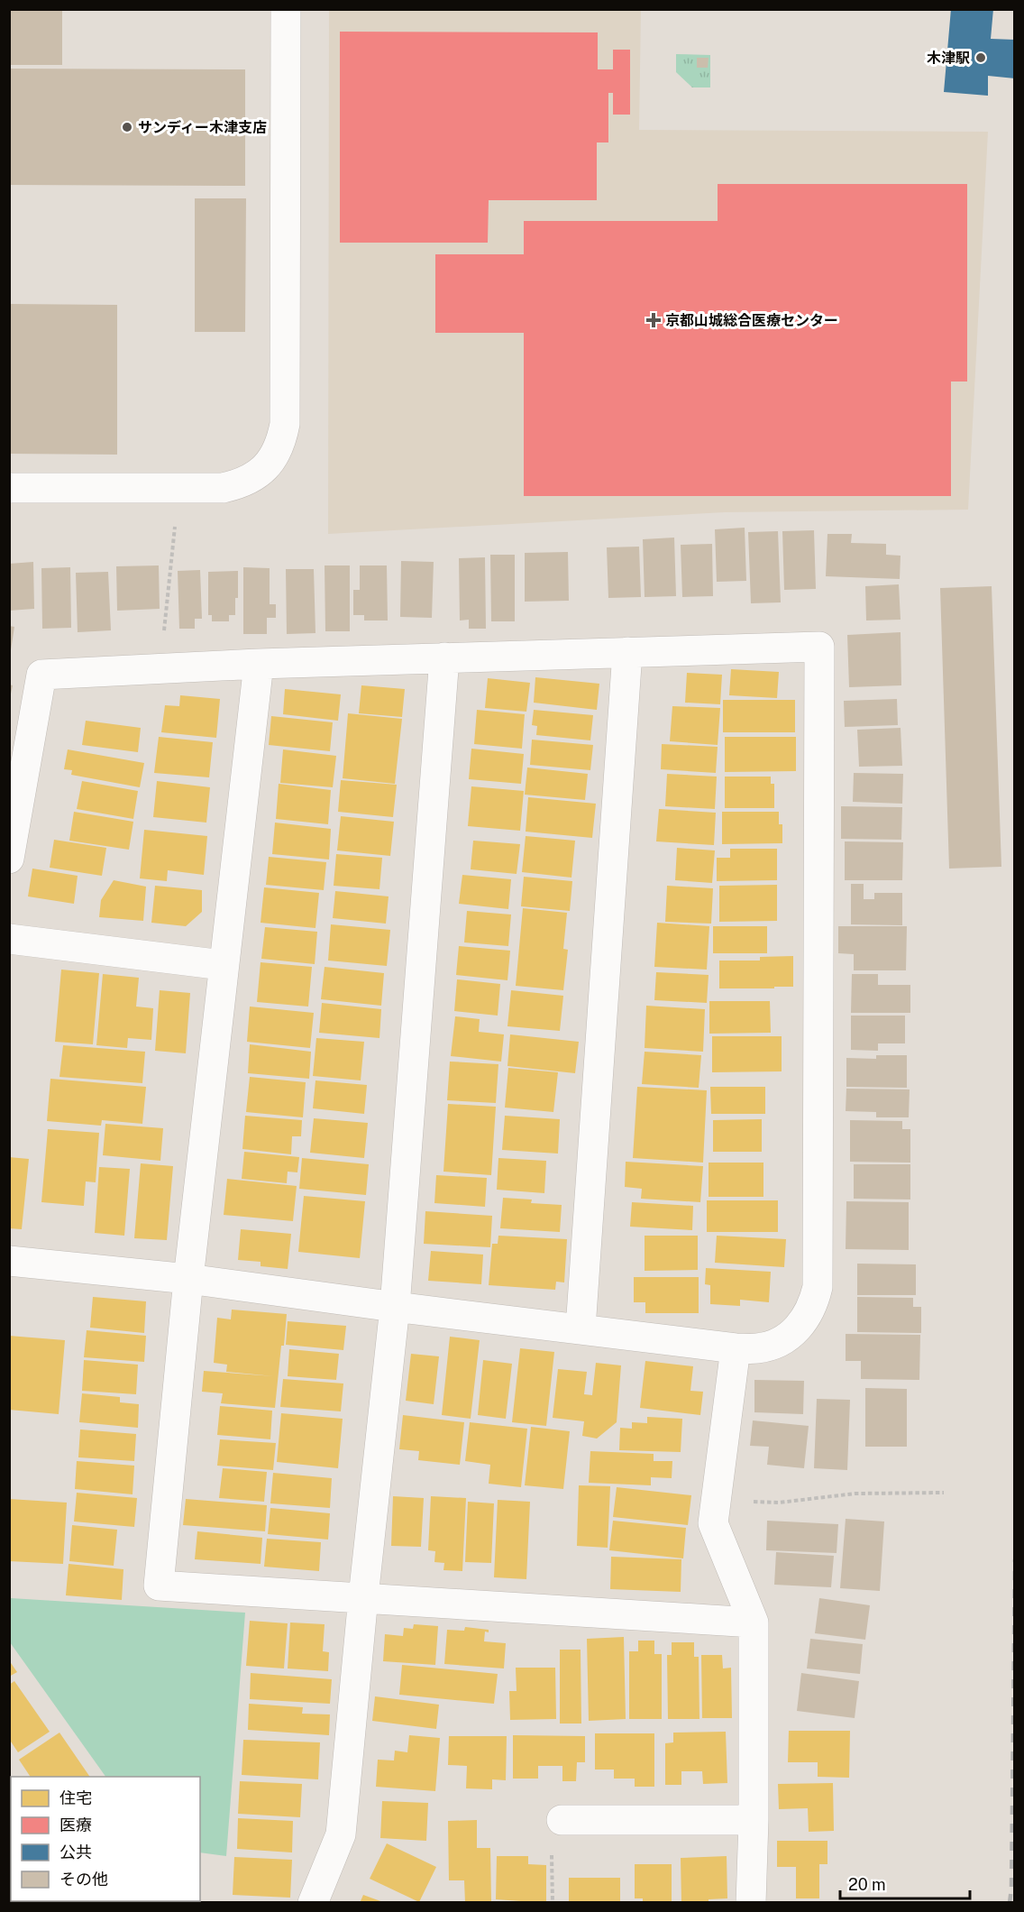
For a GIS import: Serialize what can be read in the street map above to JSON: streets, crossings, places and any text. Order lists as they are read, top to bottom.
{
  "places": {
    "other": ["木津駅", "サンディー木津支店"],
    "health": ["京都山城総合医療センター"]
  },
  "legend": [
    "住宅",
    "医療",
    "公共",
    "その他"
  ],
  "scale_bar": "20 m"
}
